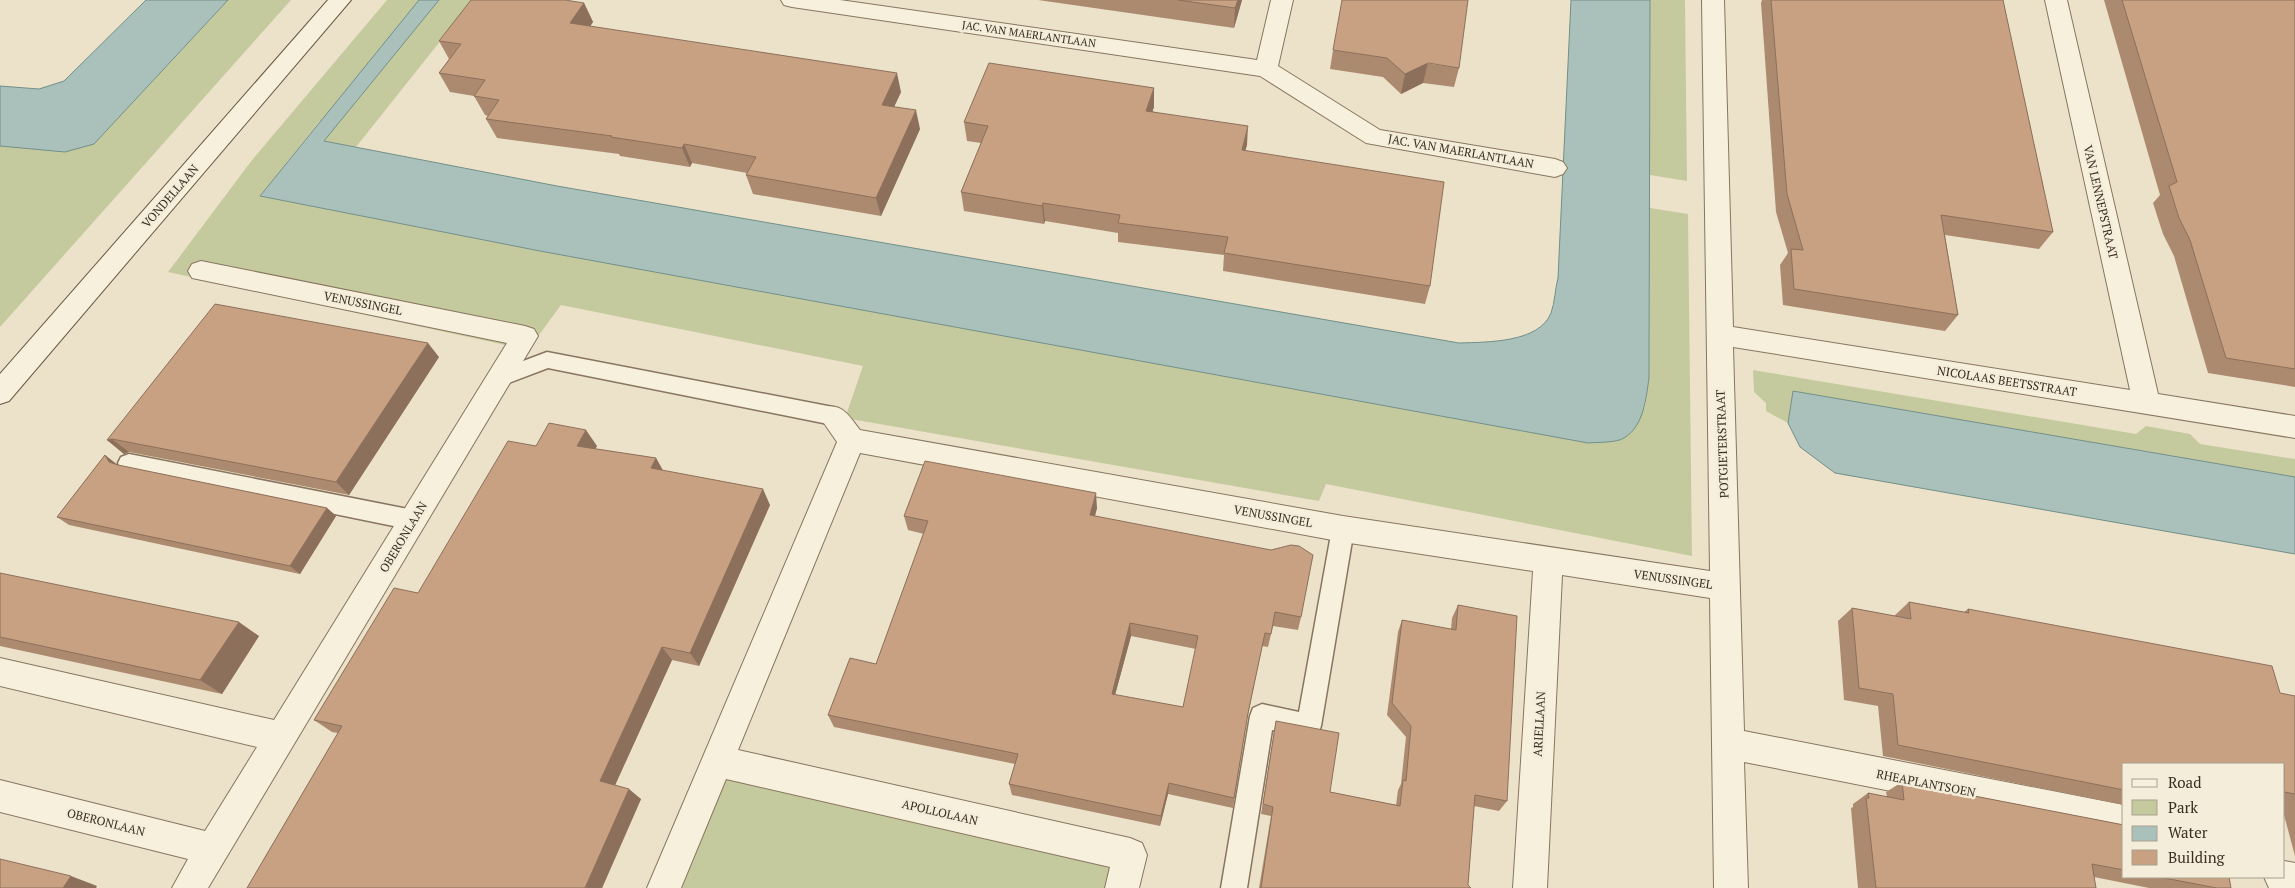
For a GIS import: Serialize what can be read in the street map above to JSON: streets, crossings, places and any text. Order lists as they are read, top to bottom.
{
  "streets": {
    "street": [
      "JAC. VAN MAERLANTLAAN",
      "VONDELLAAN",
      "VAN LENNEPSTRAAT",
      "VENUSSINGEL",
      "NICOLAAS BEETSSTRAAT",
      "POTGIETERSTRAAT",
      "OBERONLAAN",
      "ARIELLAAN",
      "RHEAPLANTSOEN",
      "APOLLOLAAN"
    ]
  },
  "crossings": [
    ["VAN LENNEPSTRAAT", "NICOLAAS BEETSSTRAAT"],
    ["VENUSSINGEL", "POTGIETERSTRAAT"],
    ["VENUSSINGEL", "OBERONLAAN"],
    ["VENUSSINGEL", "ARIELLAAN"],
    ["NICOLAAS BEETSSTRAAT", "POTGIETERSTRAAT"],
    ["POTGIETERSTRAAT", "RHEAPLANTSOEN"]
  ],
  "legend": [
    "Road",
    "Park",
    "Water",
    "Building"
  ]
}
